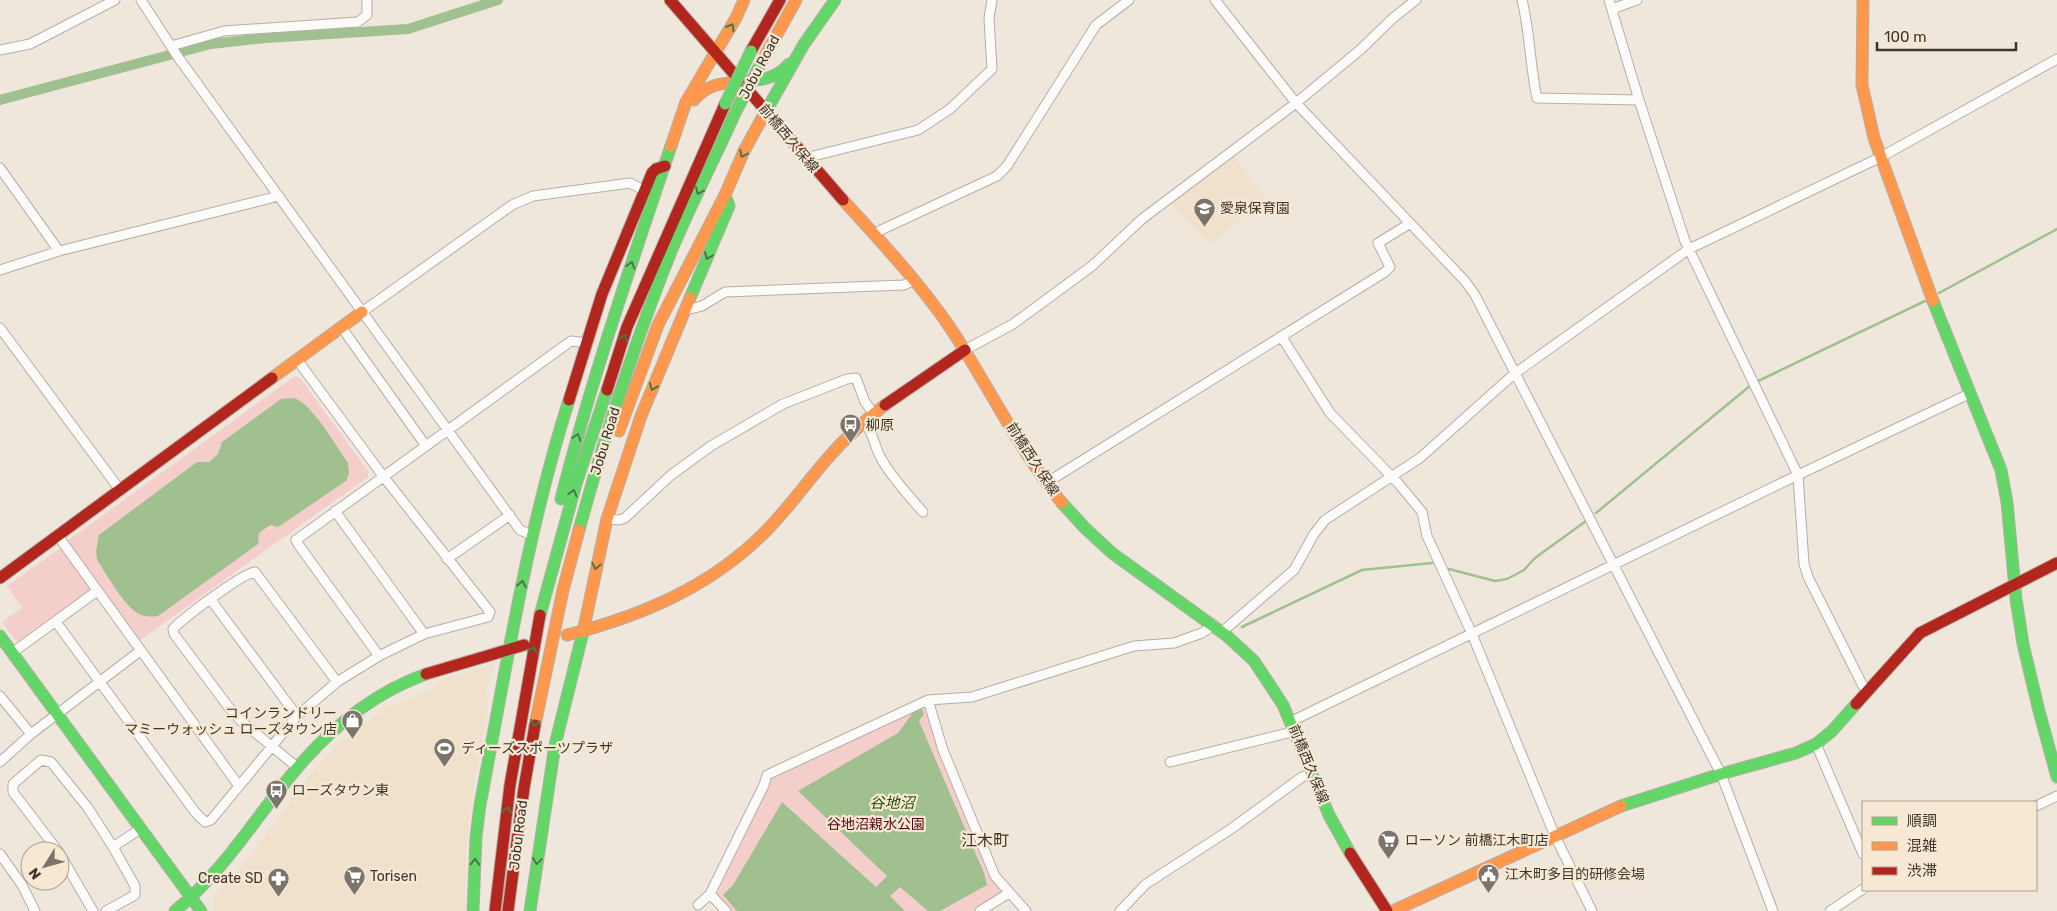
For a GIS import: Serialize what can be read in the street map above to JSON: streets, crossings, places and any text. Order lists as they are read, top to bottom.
{
  "streets": {
    "main road": ["Jobu Road", "前橋西久保線"]
  },
  "districts": ["江木町"],
  "water": ["谷地沼"],
  "parks": ["谷地沼親水公園"],
  "places": {
    "school or university": ["愛泉保育園"],
    "bus stop": ["柳原", "ローズタウン東"],
    "shop": ["コインランドリー マミーウォッシュ ローズタウン店"],
    "sports": ["ディーズスポーツプラザ"],
    "supermarket": ["ローソン 前橋江木町店", "Torisen"],
    "public building": ["江木町多目的研修会場"],
    "pharmacy": ["Create SD"]
  },
  "legend": ["順調", "混雑", "渋滞"],
  "scale_bar": "100 m",
  "north": "bottom left"
}
